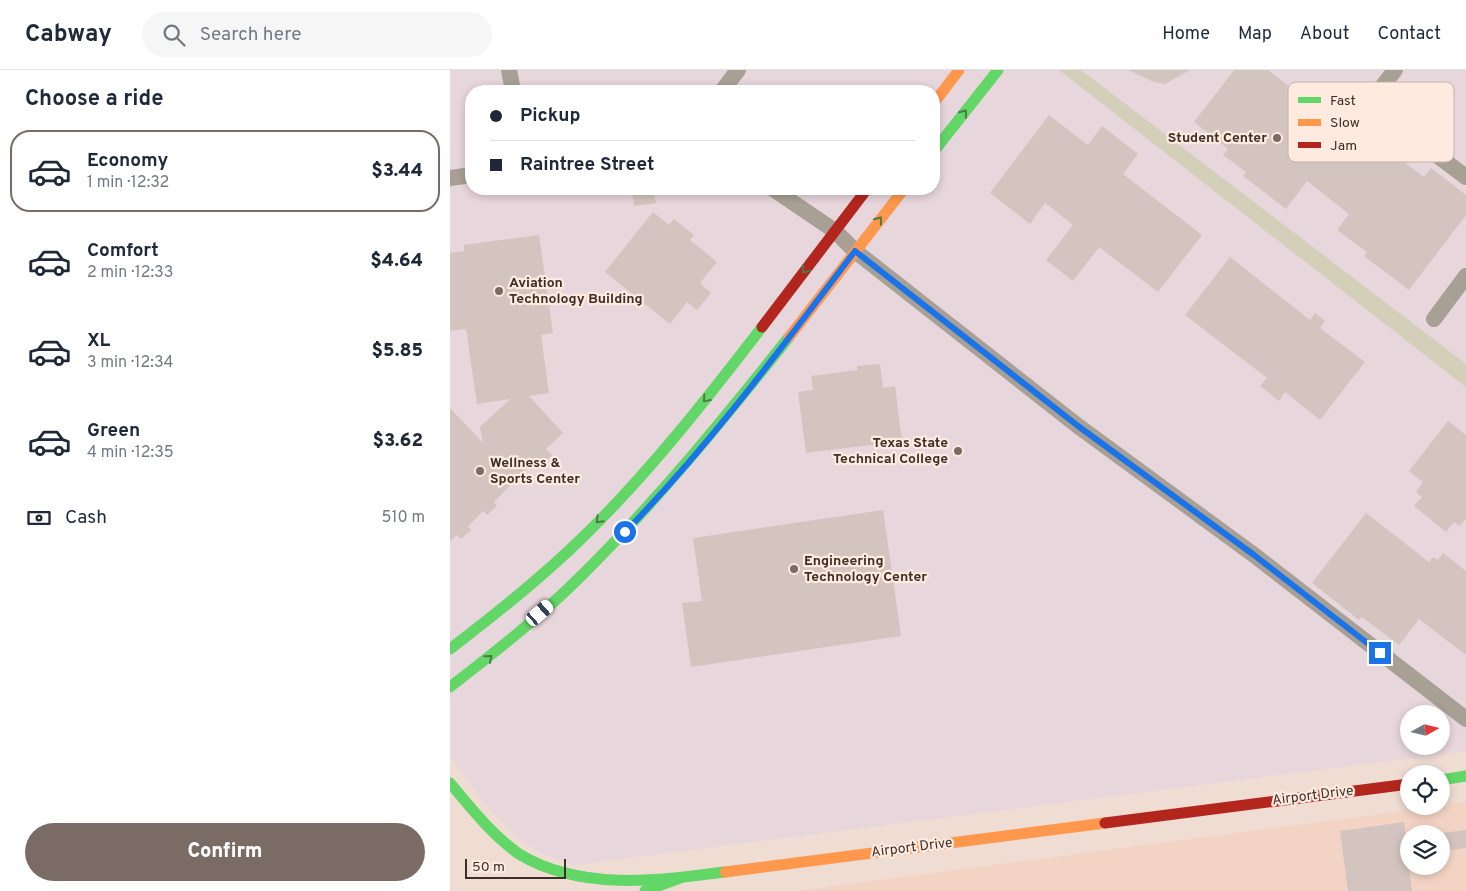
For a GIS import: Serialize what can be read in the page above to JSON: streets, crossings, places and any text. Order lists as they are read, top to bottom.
{
  "streets": {
    "main road": ["Airport Drive"]
  },
  "places": [
    "Student Center",
    "Aviation Technology Building",
    "Texas State Technical College",
    "Wellness & Sports Center",
    "Engineering Technology Center"
  ],
  "legend": ["Fast", "Slow", "Jam"],
  "scale_bar": "50 m",
  "north": "right",
  "page": {
    "header": "Cabway",
    "search": "Search here",
    "nav": [
      "Home",
      "Map",
      "About",
      "Contact"
    ],
    "heading": "Choose a ride",
    "banner": ["Pickup", "Raintree Street"],
    "list": [
      {
        "name": "Economy",
        "note": "1 min · 12:32",
        "value": "$3.44"
      },
      {
        "name": "Comfort",
        "note": "2 min · 12:33",
        "value": "$4.64"
      },
      {
        "name": "XL",
        "note": "3 min · 12:34",
        "value": "$5.85"
      },
      {
        "name": "Green",
        "note": "4 min · 12:35",
        "value": "$3.62"
      }
    ],
    "pay": ["Cash", "510 m"],
    "buttons": "Confirm",
    "scale": "50 m"
  }
}
